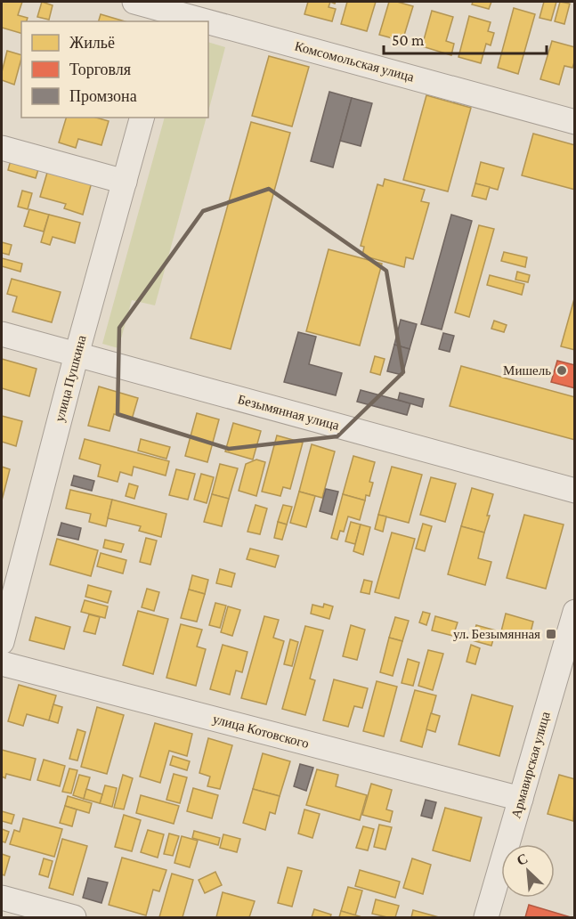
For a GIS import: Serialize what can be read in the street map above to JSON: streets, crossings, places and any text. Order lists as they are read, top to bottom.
{
  "streets": {
    "street": [
      "Комсомольская улица",
      "улица Пушкина",
      "Безымянная улица",
      "улица Котовского",
      "Армавирская улица"
    ]
  },
  "crossings": [
    ["улица Пушкина", "Безымянная улица"],
    ["улица Котовского", "Армавирская улица"]
  ],
  "places": {
    "other": ["Мишель"],
    "transit": ["ул. Безымянная"]
  },
  "legend": ["Жильё", "Торговля", "Промзона"],
  "scale_bar": "50 m",
  "north": "top left"
}
